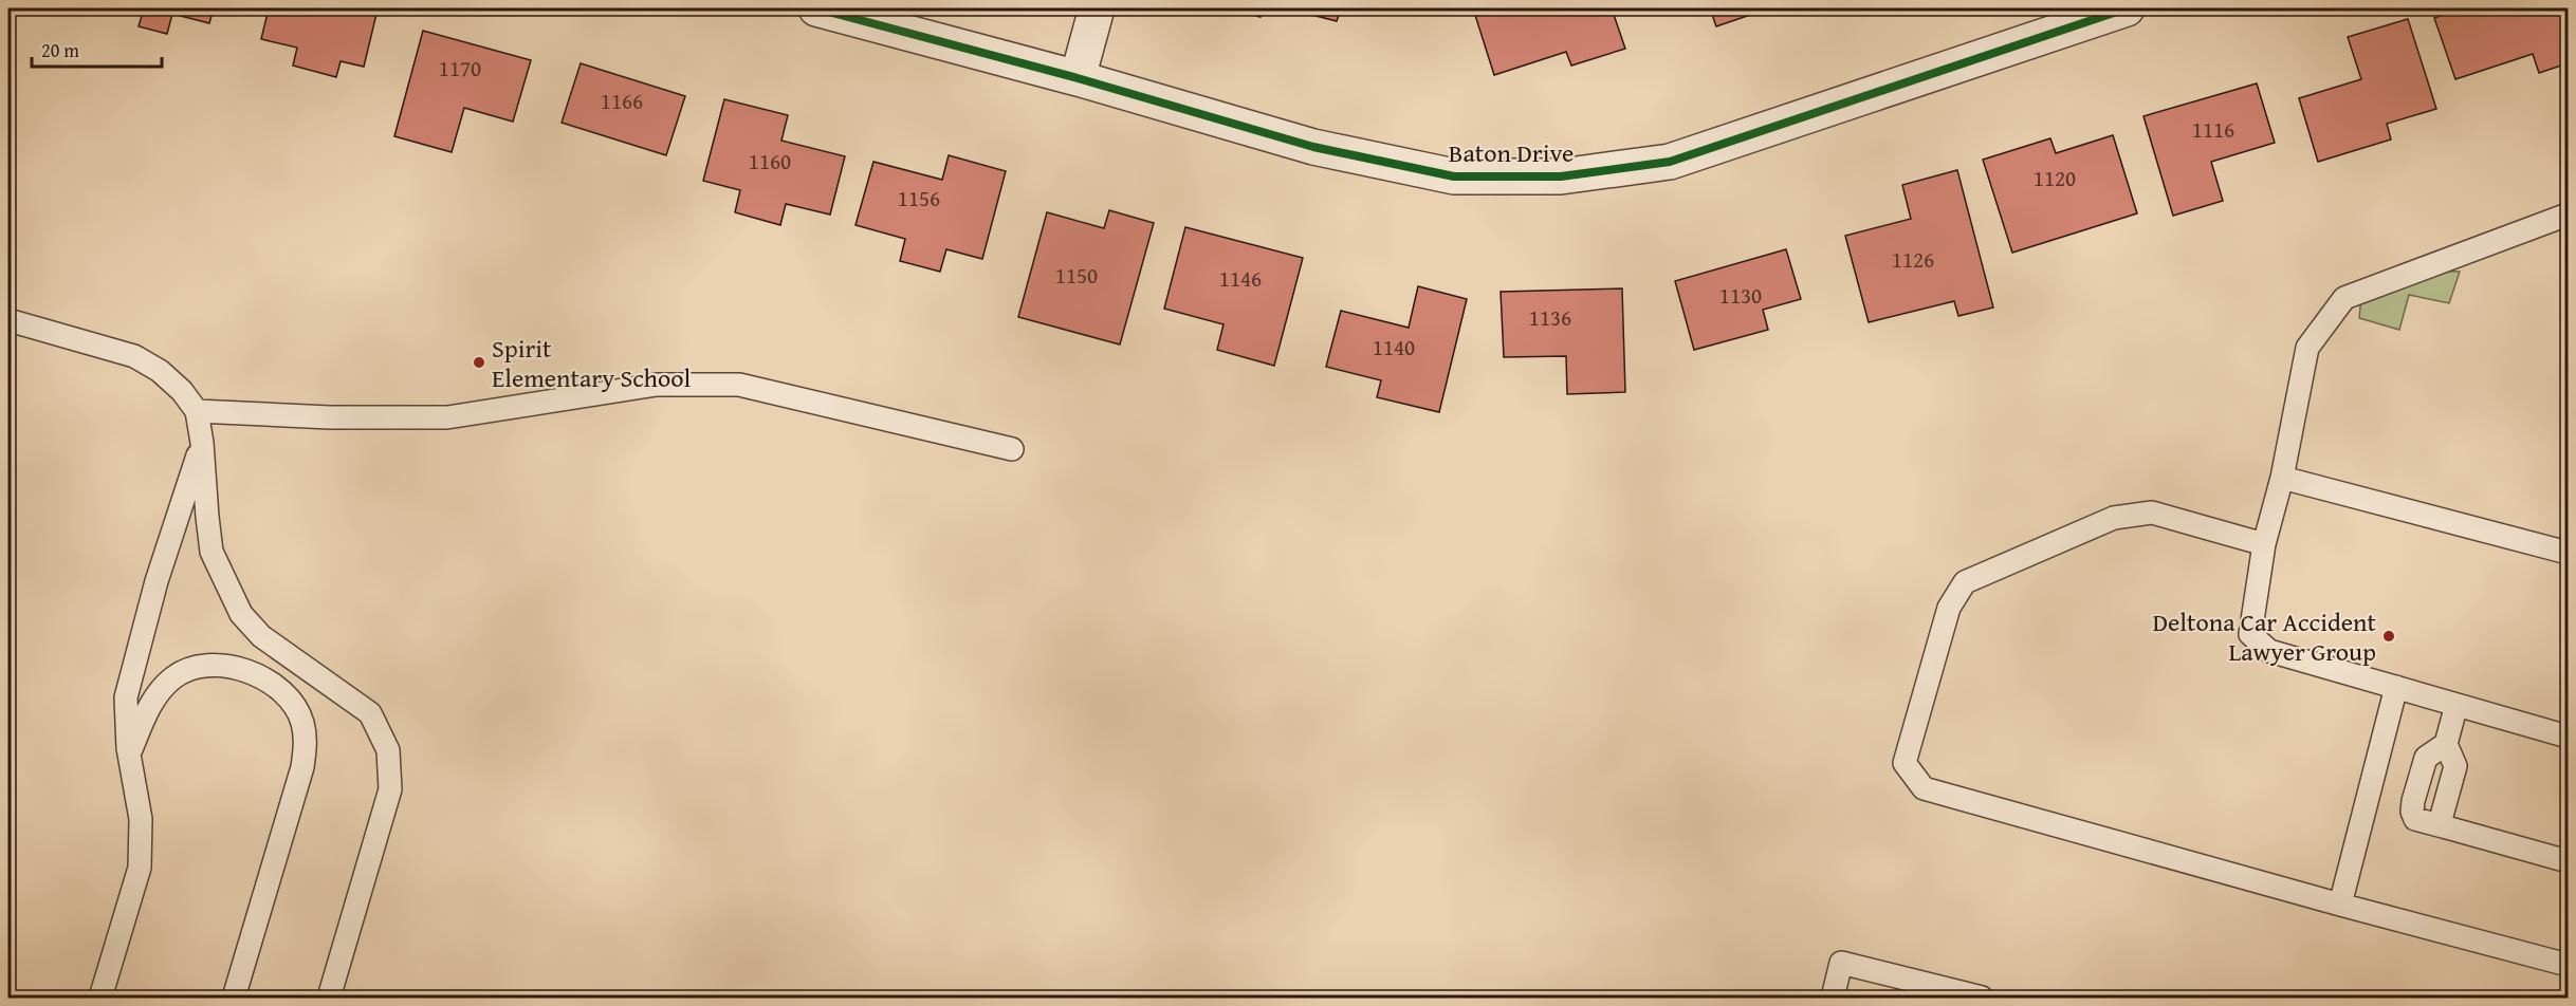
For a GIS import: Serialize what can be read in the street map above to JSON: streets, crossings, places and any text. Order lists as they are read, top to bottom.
{
  "streets": {
    "street": ["Baton Drive"]
  },
  "places": ["Spirit Elementary School", "Deltona Car Accident Lawyer Group"],
  "house_numbers": [
    "1170",
    "1166",
    "1116",
    "1160",
    "1120",
    "1156",
    "1126",
    "1150",
    "1146",
    "1130",
    "1136",
    "1140"
  ],
  "scale_bar": "20 m"
}
